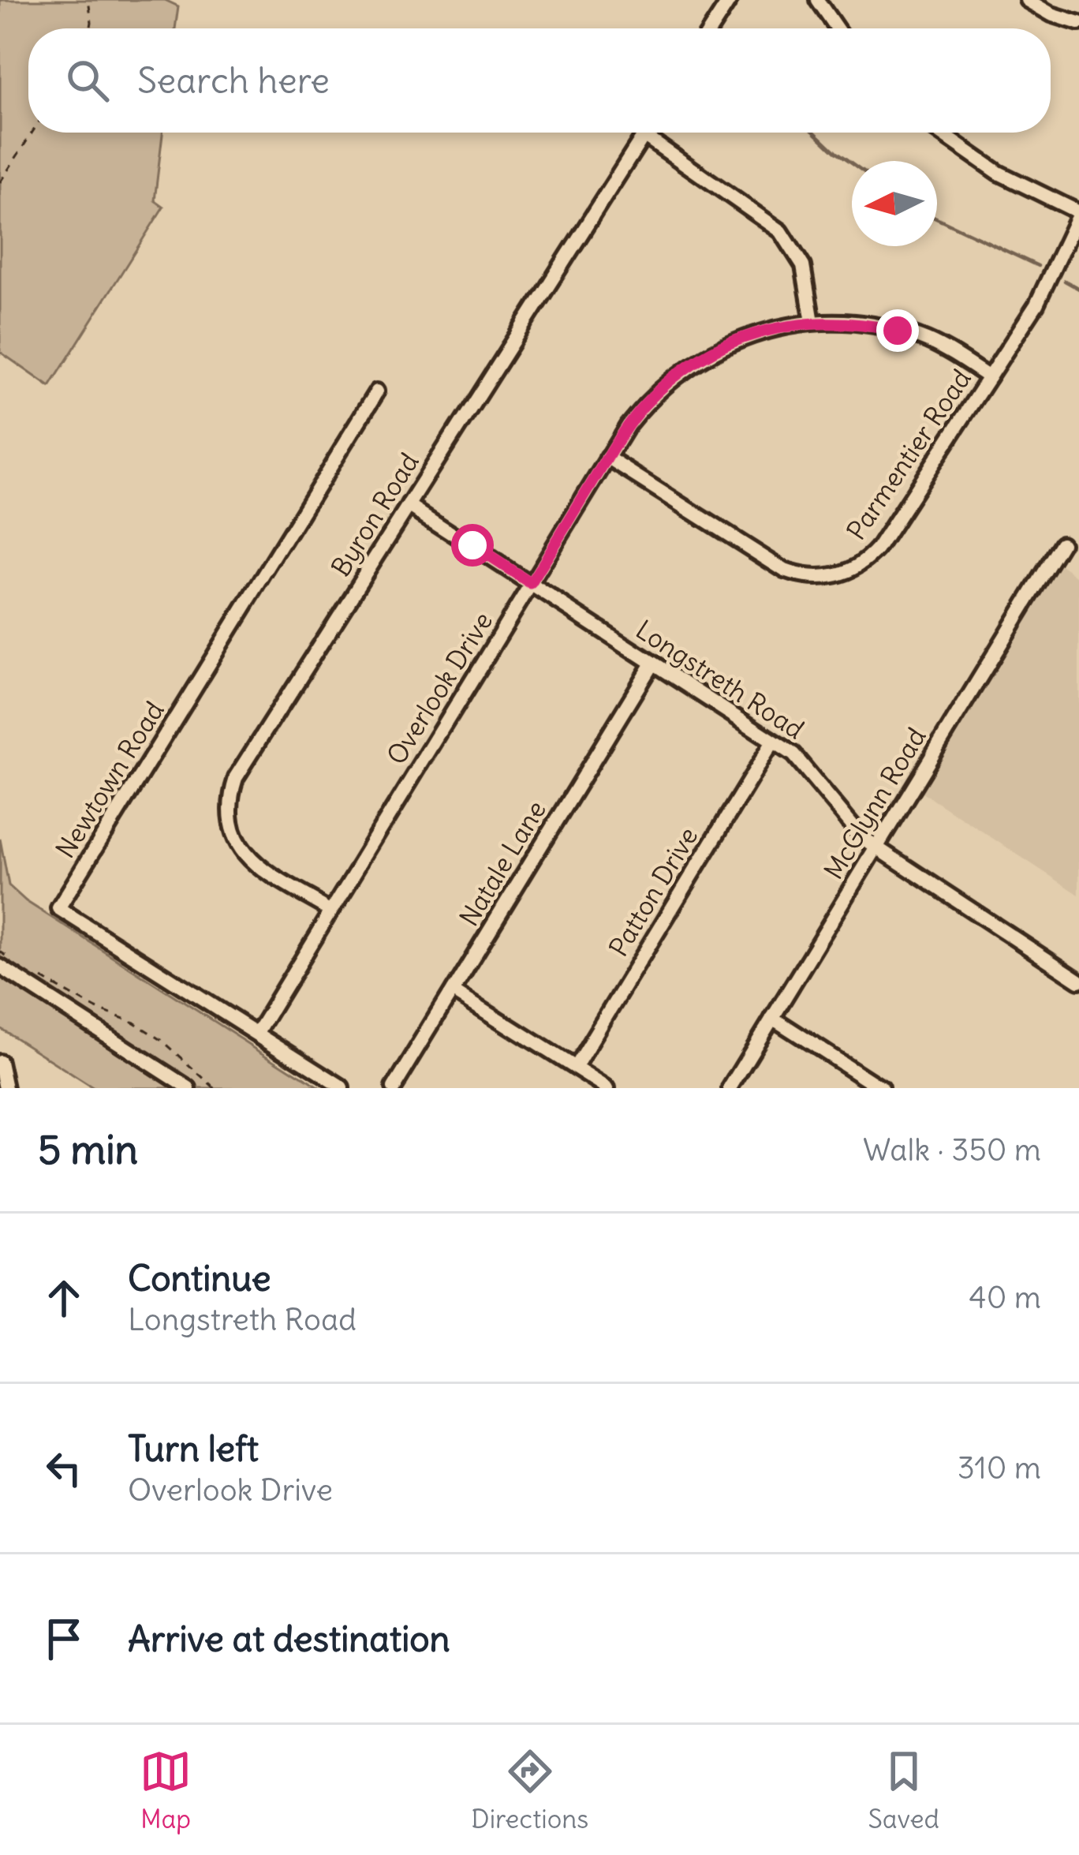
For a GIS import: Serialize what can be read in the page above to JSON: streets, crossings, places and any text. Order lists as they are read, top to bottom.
{
  "streets": {
    "street": [
      "Parmentier Road",
      "Byron Road",
      "Longstreth Road",
      "Overlook Drive",
      "Newtown Road",
      "McGlynn Road",
      "Natale Lane",
      "Patton Drive"
    ]
  },
  "crossings": [
    ["Parmentier Road", "Overlook Drive"],
    ["Byron Road", "Longstreth Road"],
    ["Byron Road", "Overlook Drive"],
    ["Longstreth Road", "Overlook Drive"],
    ["Longstreth Road", "McGlynn Road"],
    ["Longstreth Road", "Natale Lane"],
    ["Longstreth Road", "Patton Drive"],
    ["Overlook Drive", "Newtown Road"]
  ],
  "north": "left",
  "page": {
    "search": "Search here",
    "heading": ["5 min", "Walk · 350 m"],
    "list": [
      ["Continue", "Longstreth Road", "40 m"],
      ["Turn left", "Overlook Drive", "310 m"],
      "Arrive at destination"
    ],
    "nav": ["Map", "Directions", "Saved"]
  }
}
